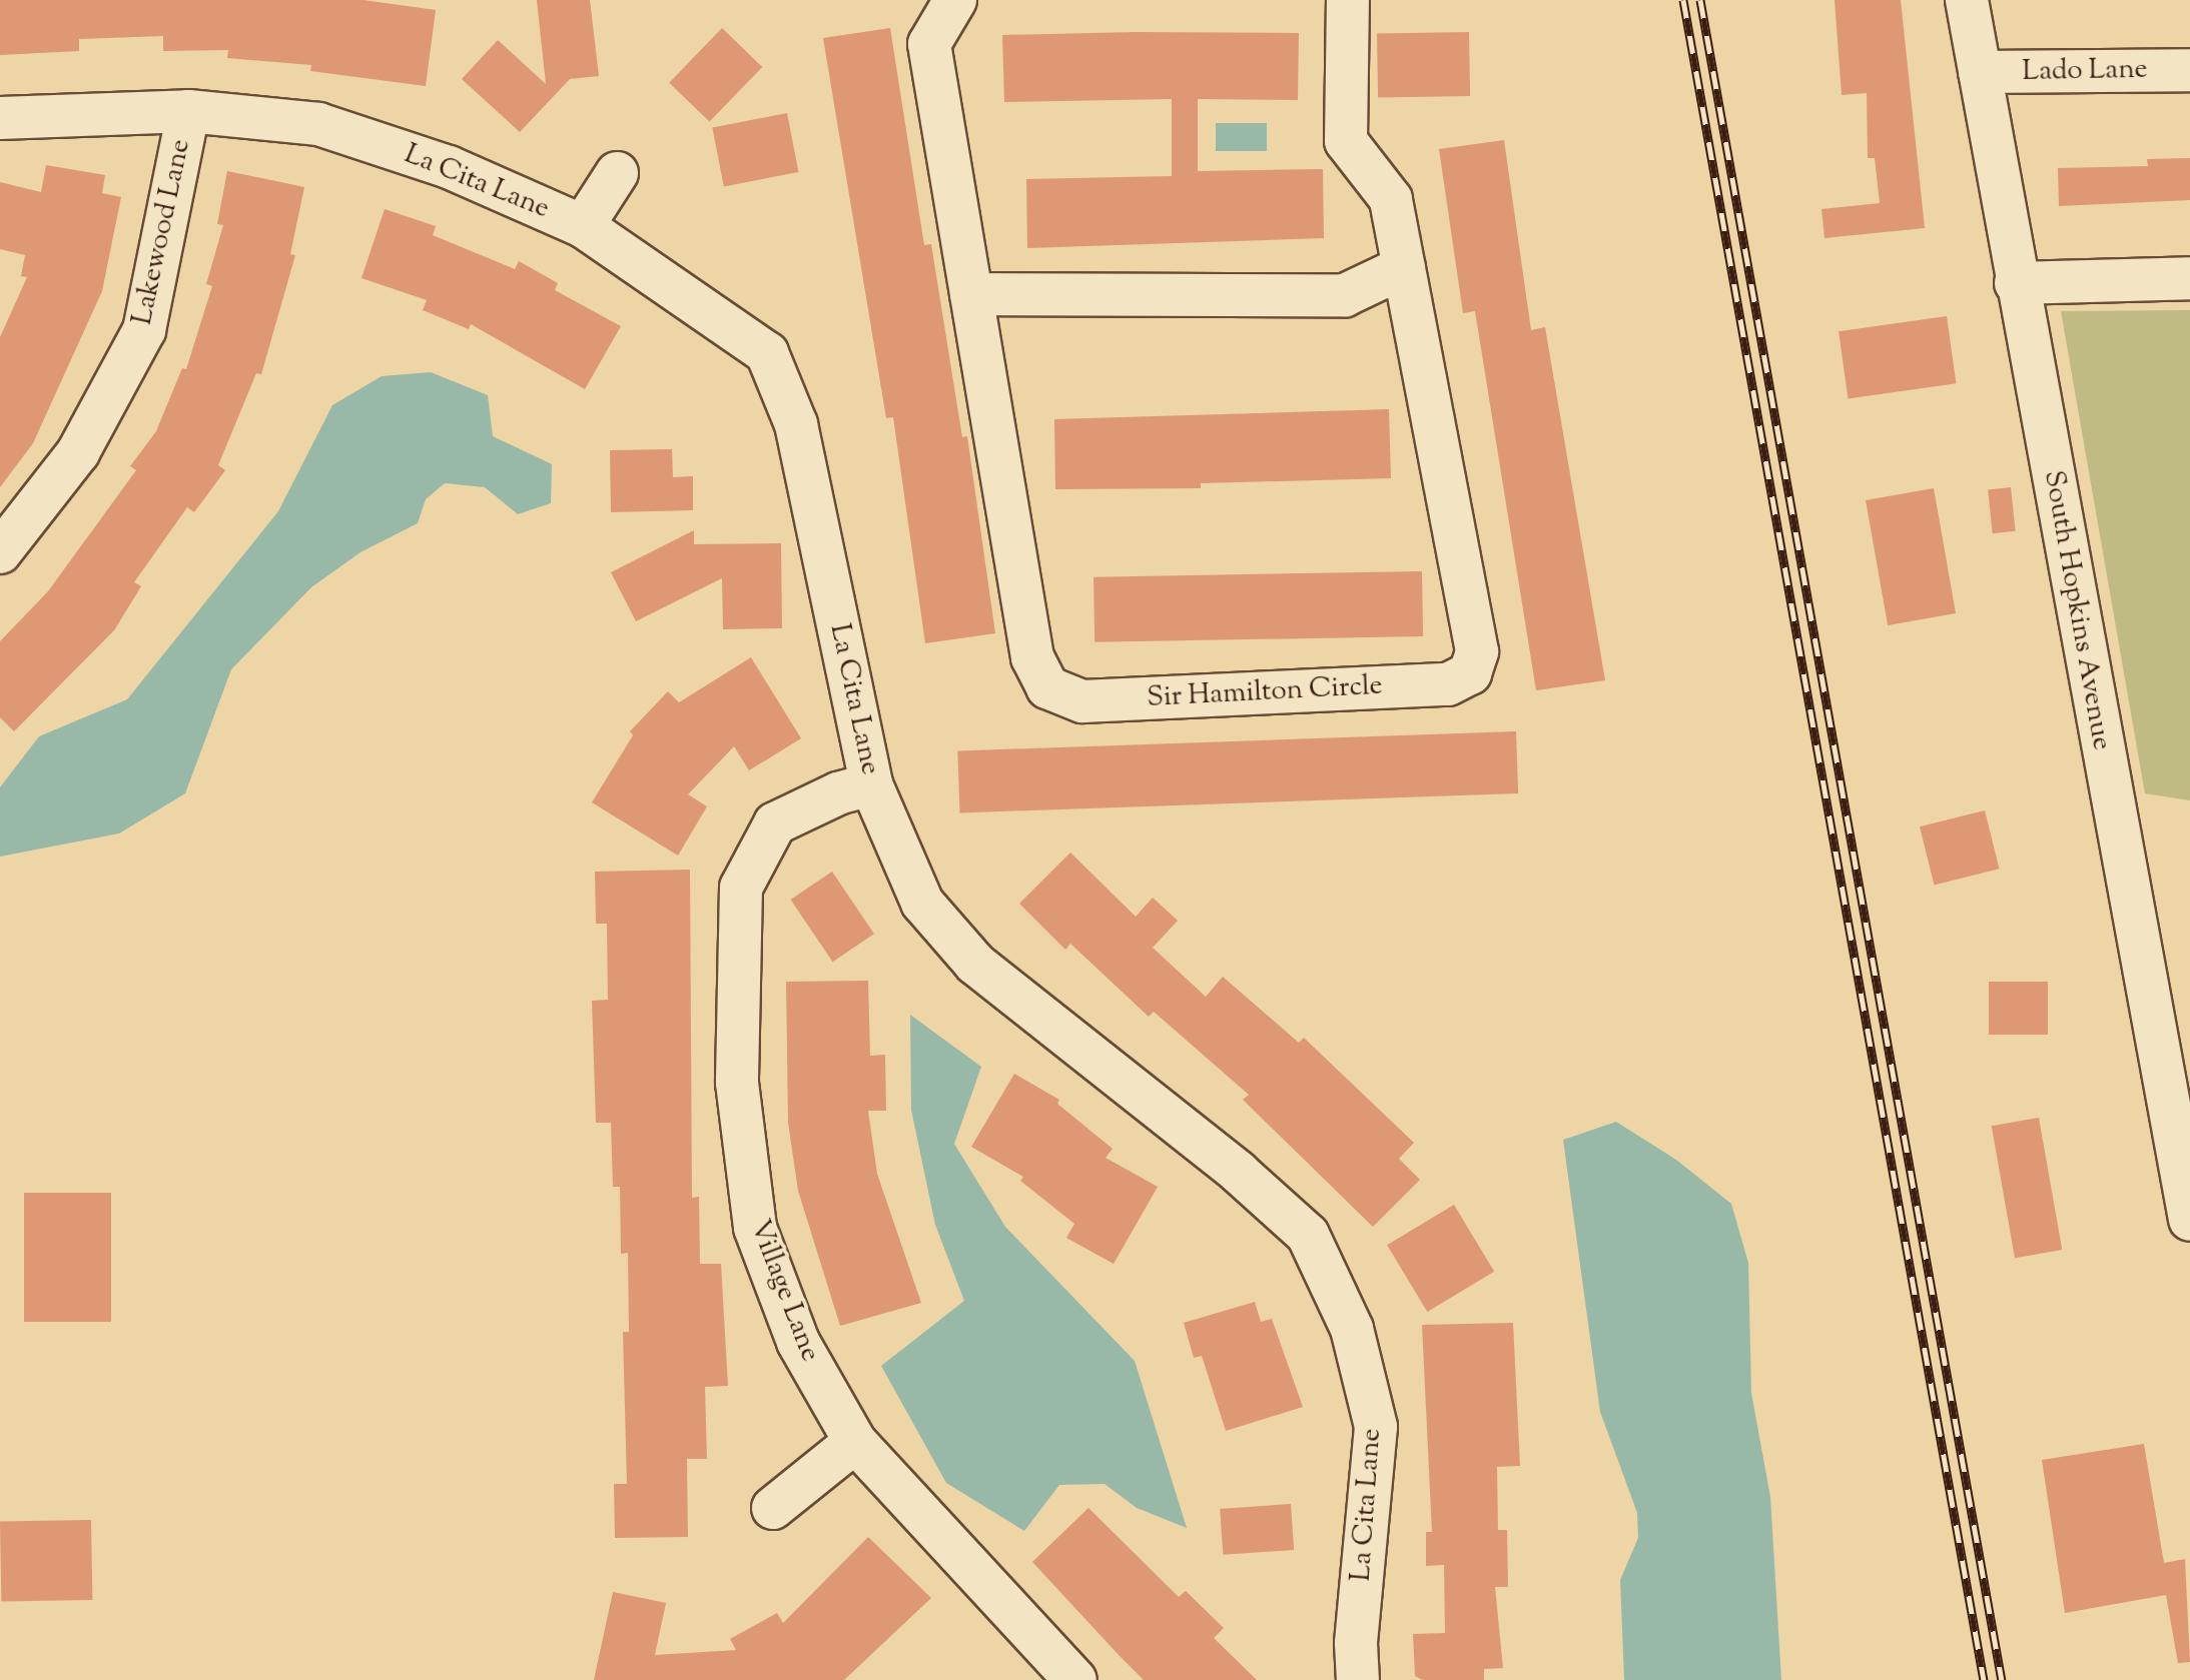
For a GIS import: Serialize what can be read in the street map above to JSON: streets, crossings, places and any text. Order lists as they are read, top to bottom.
{
  "streets": {
    "street": [
      "Lado Lane",
      "La Cita Lane",
      "Lakewood Lane",
      "South Hopkins Avenue",
      "Sir Hamilton Circle",
      "Village Lane"
    ]
  },
  "crossings": [
    ["Lado Lane", "South Hopkins Avenue"],
    ["La Cita Lane", "Lakewood Lane"],
    ["La Cita Lane", "Village Lane"]
  ]
}
